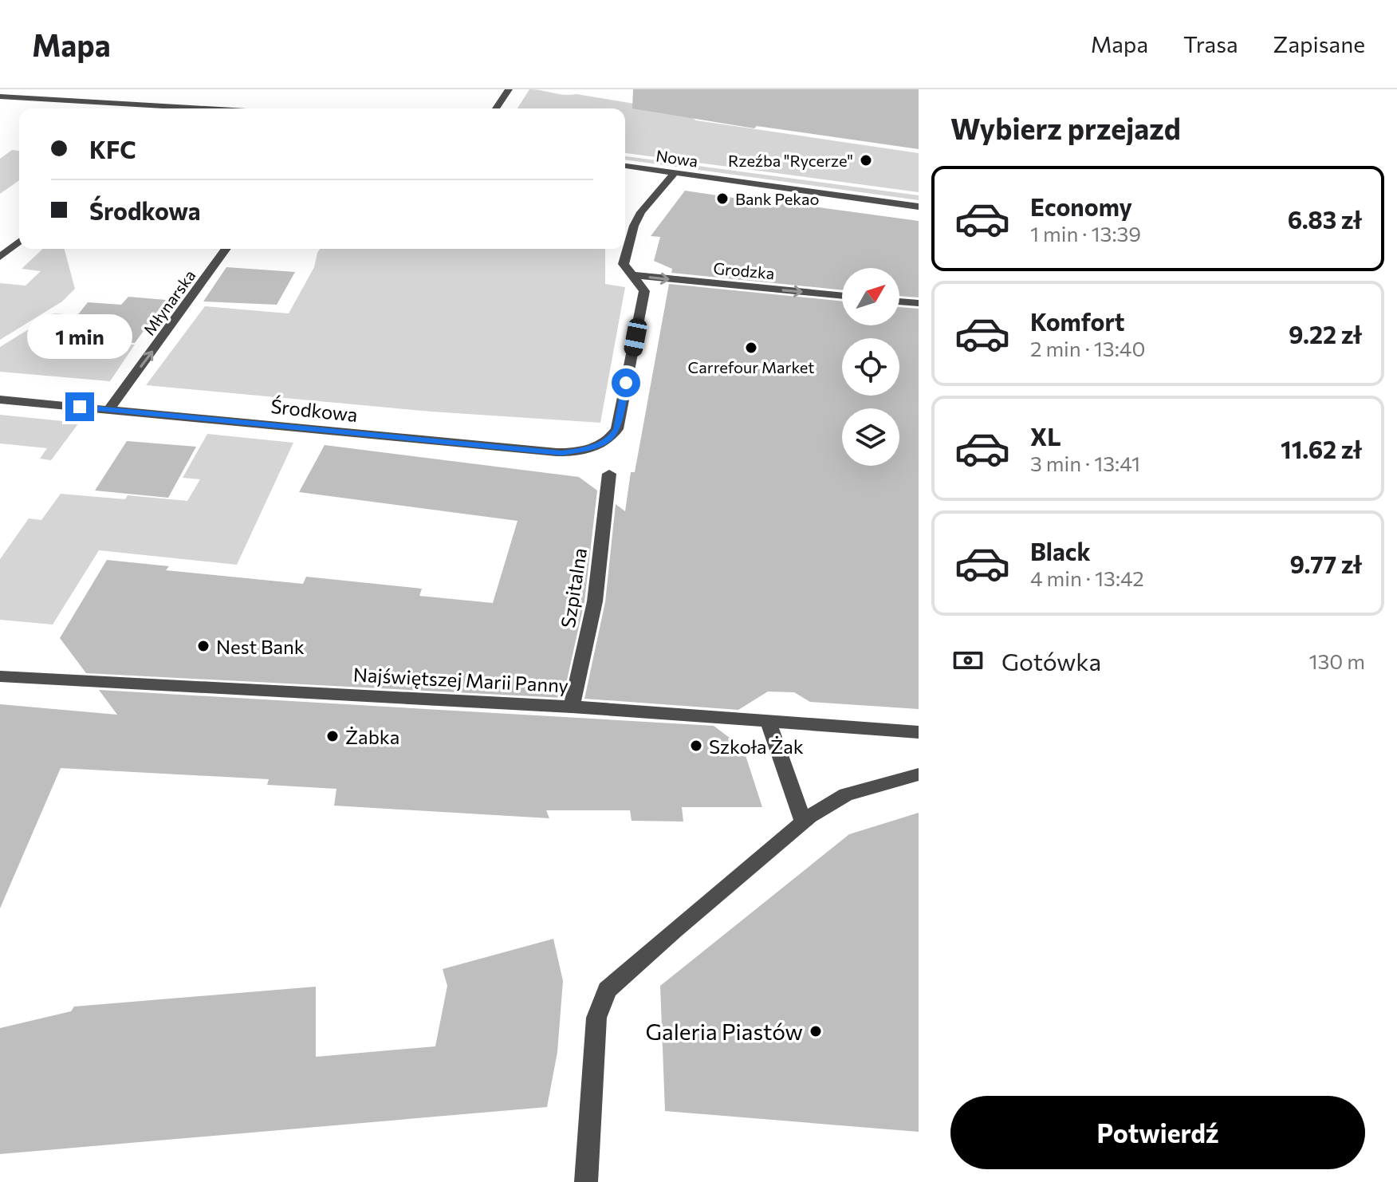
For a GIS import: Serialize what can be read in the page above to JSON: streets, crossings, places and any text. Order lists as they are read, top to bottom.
{
  "streets": {
    "street": [
      "Nowa",
      "Grodzka",
      "Młynarska",
      "Środkowa",
      "Szpitalna",
      "Najświętszej Marii Panny"
    ]
  },
  "crossings": [
    ["Grodzka", "Środkowa"],
    ["Młynarska", "Środkowa"],
    ["Szpitalna", "Najświętszej Marii Panny"]
  ],
  "one_way": ["Grodzka", "Młynarska"],
  "places": [
    "Rzeźba \"Rycerze\"",
    "Bank Pekao",
    "Carrefour Market",
    "Nest Bank",
    "Żabka",
    "Szkoła Żak",
    "Galeria Piastów"
  ],
  "north": "top right",
  "page": {
    "header": "Mapa",
    "nav": ["Mapa", "Trasa", "Zapisane"],
    "heading": "Wybierz przejazd",
    "banner": ["KFC", "Środkowa"],
    "list": [
      {
        "name": "Economy",
        "note": "1 min · 13:39",
        "value": "6.83 zł"
      },
      {
        "name": "Komfort",
        "note": "2 min · 13:40",
        "value": "9.22 zł"
      },
      {
        "name": "XL",
        "note": "3 min · 13:41",
        "value": "11.62 zł"
      },
      {
        "name": "Black",
        "note": "4 min · 13:42",
        "value": "9.77 zł"
      }
    ],
    "bubble": "1 min",
    "pay": ["Gotówka", "130 m"],
    "buttons": "Potwierdź"
  }
}
